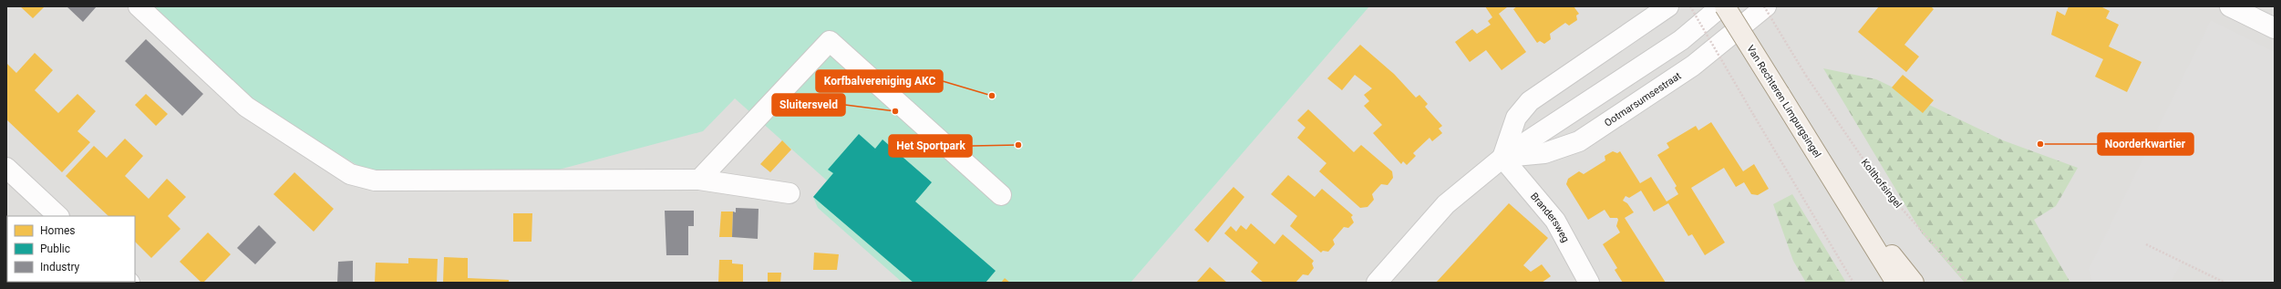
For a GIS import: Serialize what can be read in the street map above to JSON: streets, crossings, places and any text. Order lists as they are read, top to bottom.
{
  "streets": {
    "main road": ["Van Rechteren Limpurgsingel"],
    "street": ["Ootmarsumsestraat", "Brandersweg"],
    "path": ["Kolthofsingel"]
  },
  "crossings": [
    ["Ootmarsumsestraat", "Kolthofsingel"],
    ["Ootmarsumsestraat", "Brandersweg"]
  ],
  "places": [
    "Korfbalvereniging AKC",
    "Sluitersveld",
    "Noorderkwartier",
    "Het Sportpark"
  ],
  "legend": ["Homes", "Public", "Industry"]
}
